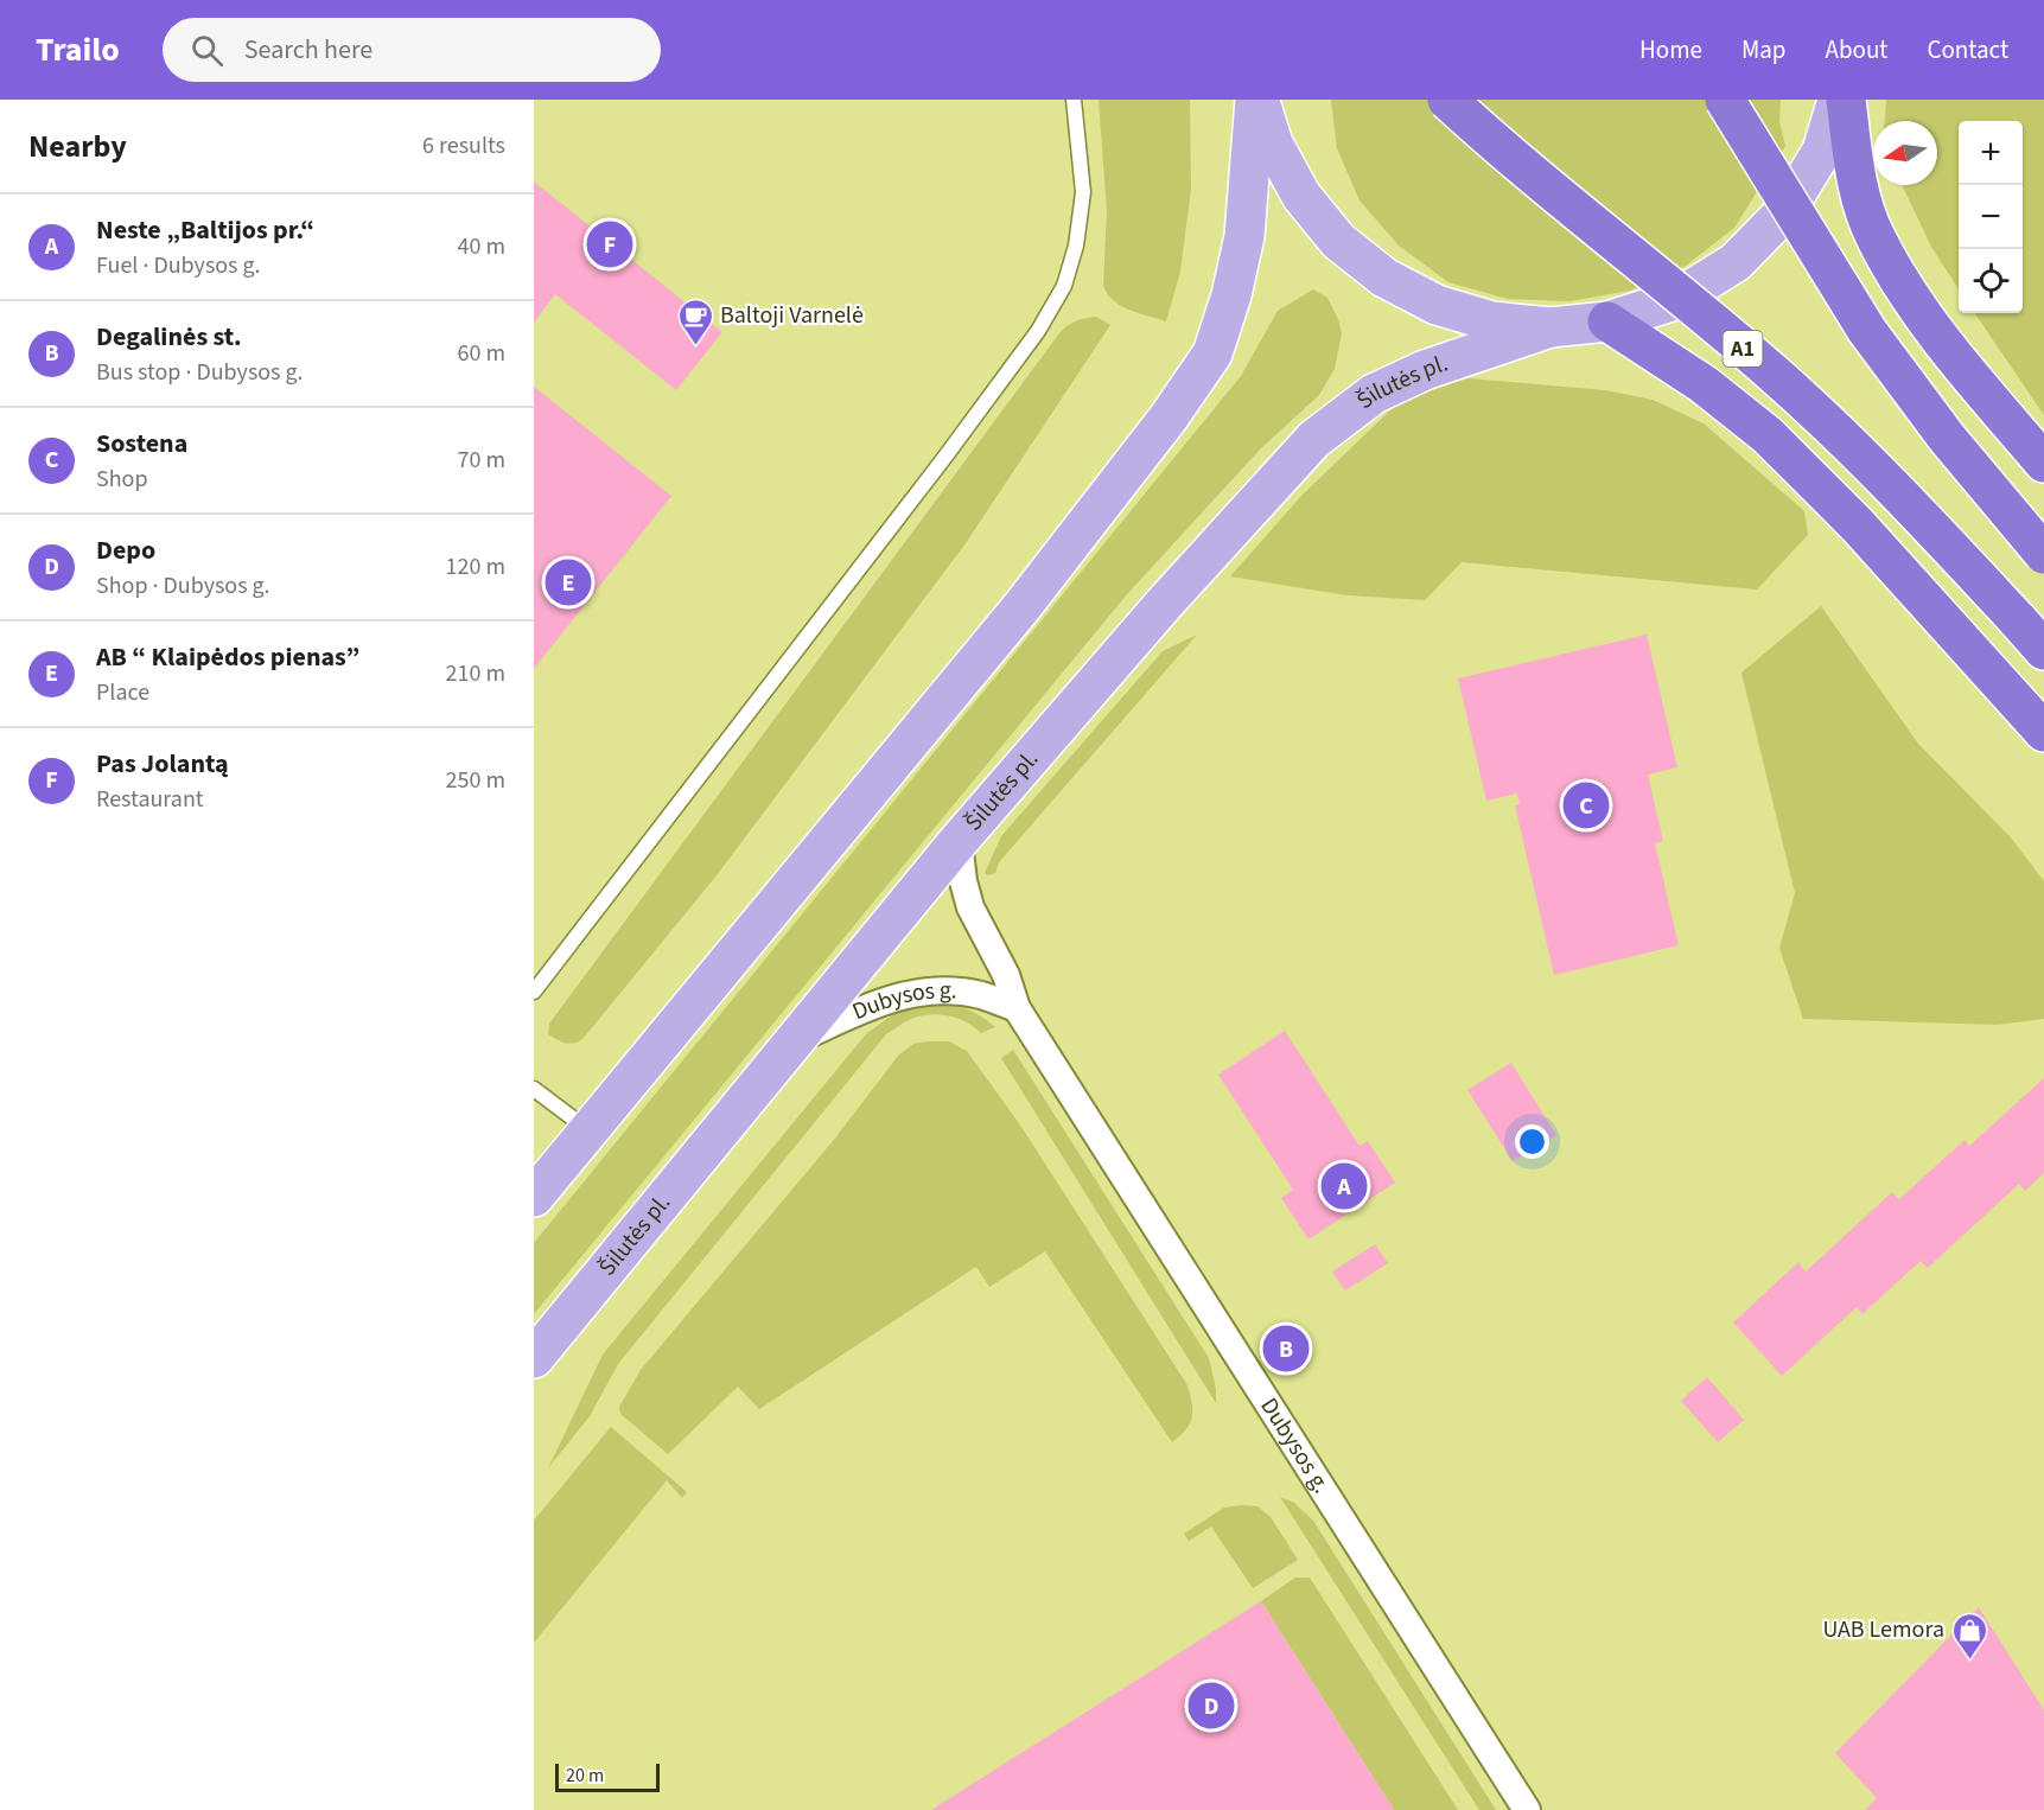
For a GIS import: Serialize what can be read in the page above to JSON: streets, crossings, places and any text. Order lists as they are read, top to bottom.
{
  "streets": {
    "highway": ["A1"],
    "main road": ["Šilutės pl."],
    "street": ["Dubysos g."]
  },
  "crossings": [
    ["Šilutės pl.", "Dubysos g."]
  ],
  "places": {
    "cafe": ["Baltoji Varnelė"],
    "shop": ["UAB Lemora"]
  },
  "scale_bar": "20 m",
  "north": "left",
  "page": {
    "header": "Trailo",
    "search": "Search here",
    "nav": [
      "Home",
      "Map",
      "About",
      "Contact"
    ],
    "heading": ["Nearby", "6 results"],
    "map_buttons": ["+", "−"],
    "list": [
      {
        "mark": "A",
        "name": "Neste „Baltijos pr.“",
        "note": "Fuel · Dubysos g.",
        "value": "40 m"
      },
      {
        "mark": "B",
        "name": "Degalinės st.",
        "note": "Bus stop · Dubysos g.",
        "value": "60 m"
      },
      {
        "mark": "C",
        "name": "Sostena",
        "note": "Shop",
        "value": "70 m"
      },
      {
        "mark": "D",
        "name": "Depo",
        "note": "Shop · Dubysos g.",
        "value": "120 m"
      },
      {
        "mark": "E",
        "name": "AB “ Klaipėdos pienas”",
        "note": "Place",
        "value": "210 m"
      },
      {
        "mark": "F",
        "name": "Pas Jolantą",
        "note": "Restaurant",
        "value": "250 m"
      }
    ],
    "pins": [
      "F",
      "E",
      "C",
      "A",
      "B",
      "D"
    ],
    "scale": "20 m"
  }
}
